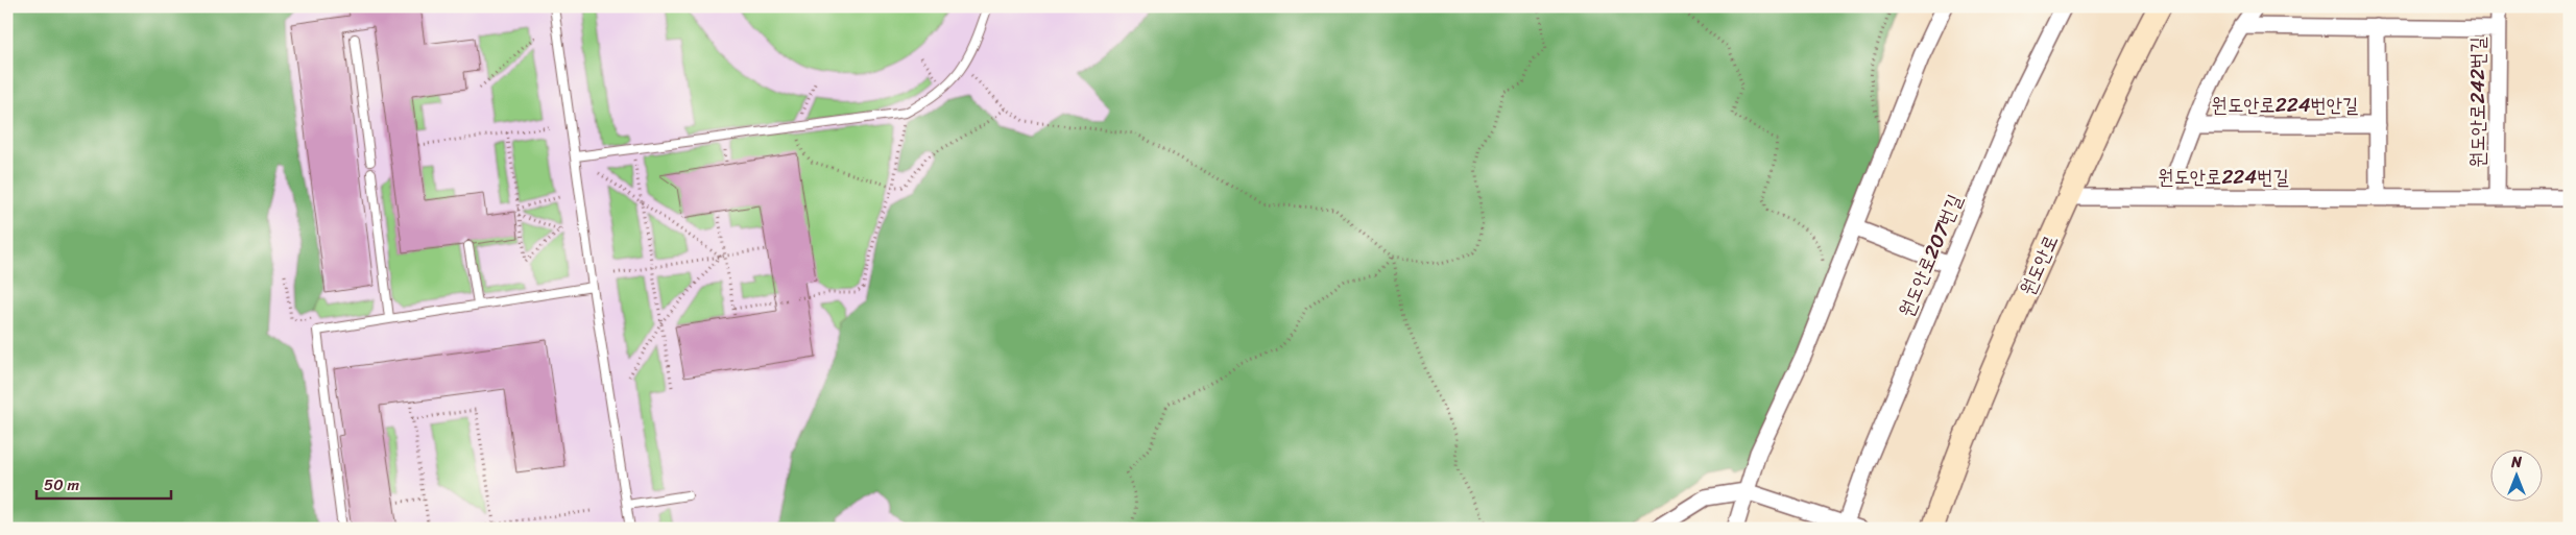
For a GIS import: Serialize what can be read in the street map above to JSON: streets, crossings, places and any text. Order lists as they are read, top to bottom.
{
  "streets": {
    "street": [
      "원도안로242번길",
      "원도안로224번안길",
      "원도안로224번길",
      "원도안로207번길",
      "원도안로"
    ]
  },
  "crossings": [
    ["원도안로242번길", "원도안로224번길"],
    ["원도안로224번안길", "원도안로224번길"],
    ["원도안로224번길", "원도안로"]
  ],
  "scale_bar": "50 m",
  "north": "top"
}
